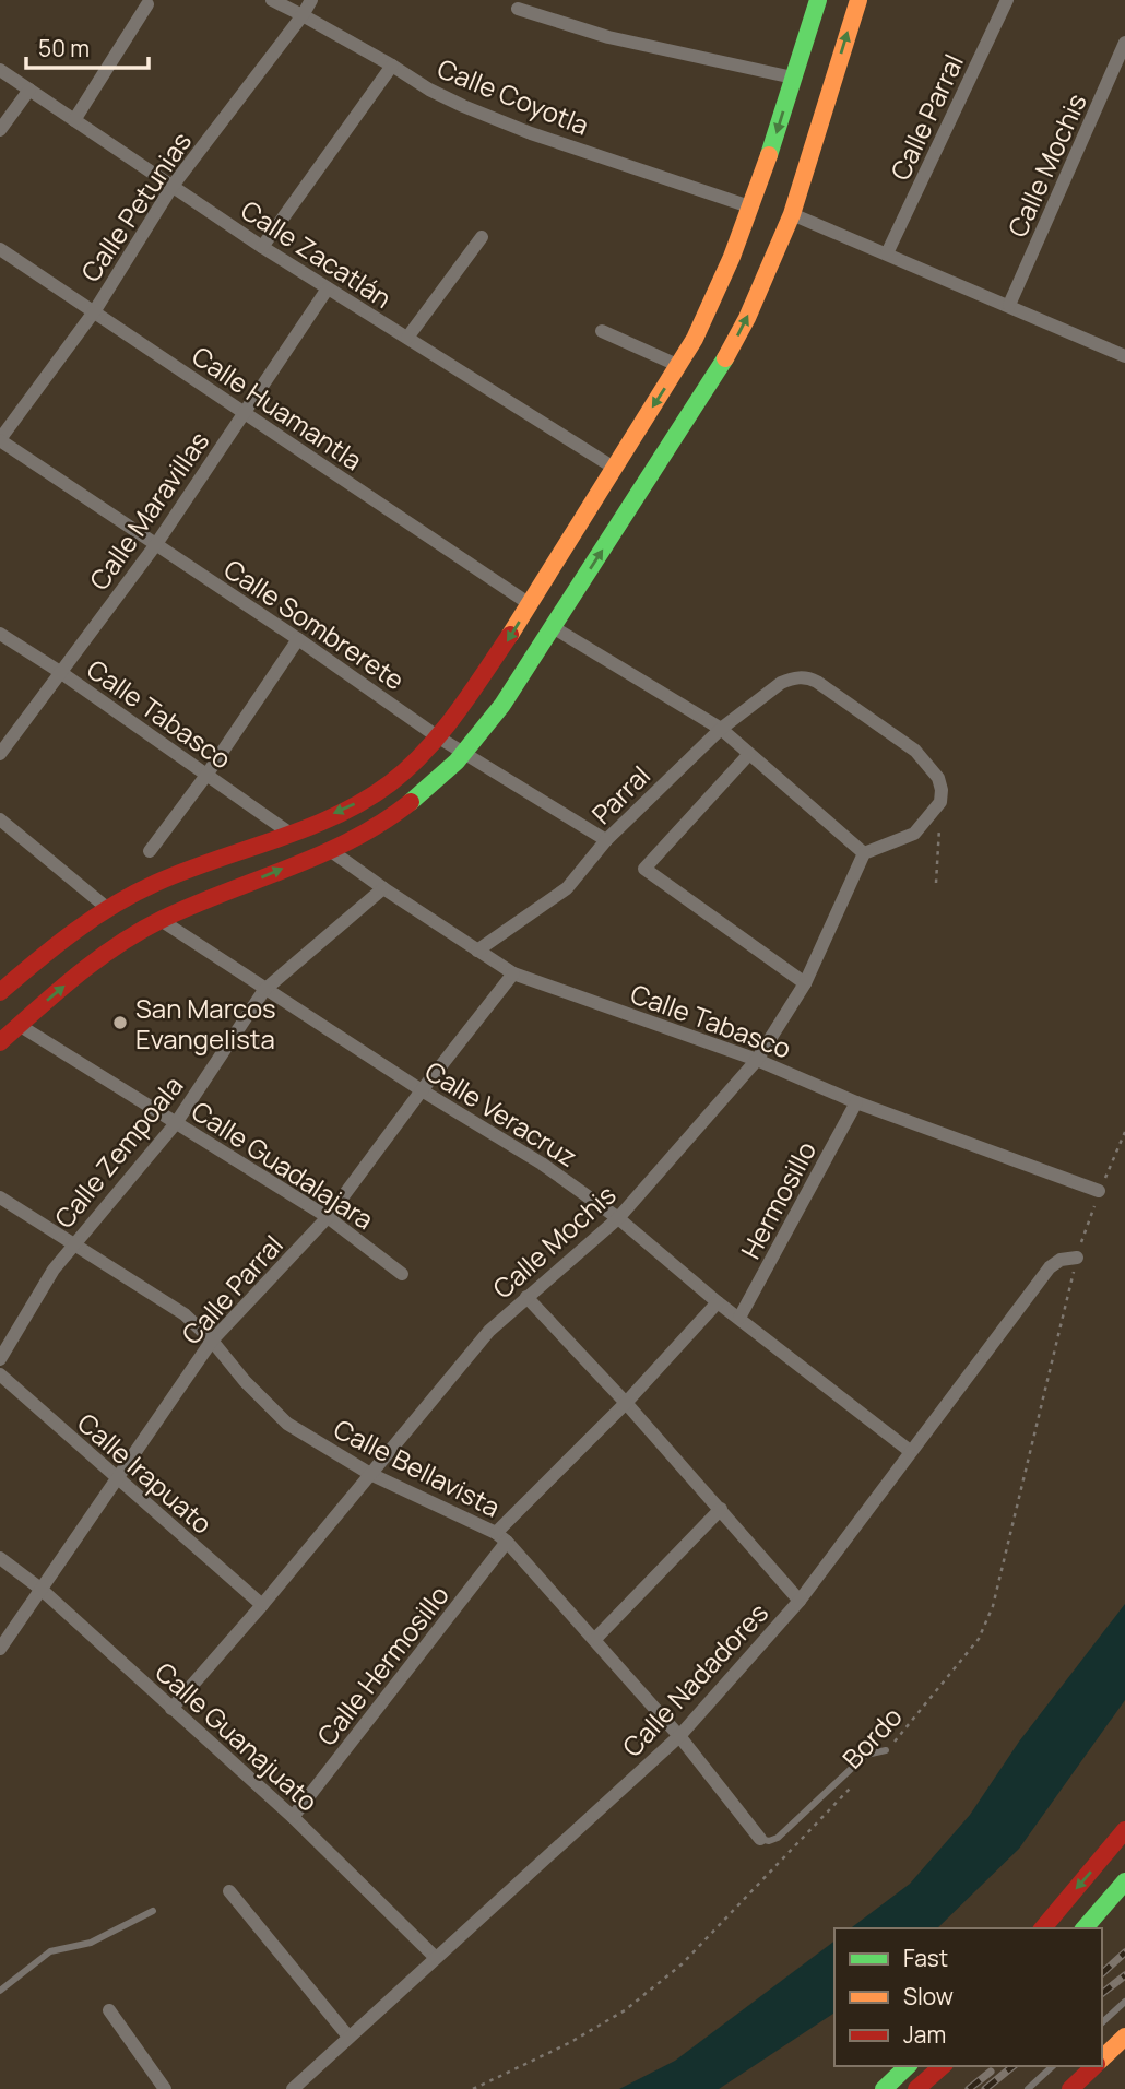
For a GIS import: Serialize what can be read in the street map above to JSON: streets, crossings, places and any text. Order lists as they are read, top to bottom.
{
  "streets": {
    "street": [
      "Calle Coyotla",
      "Calle Parral",
      "Calle Mochis",
      "Calle Petunias",
      "Calle Zacatlán",
      "Calle Huamantla",
      "Calle Maravillas",
      "Calle Sombrerete",
      "Calle Tabasco",
      "Parral",
      "Calle Veracruz",
      "Calle Zempoala",
      "Calle Guadalajara",
      "Hermosillo",
      "Calle Bellavista",
      "Calle Irapuato",
      "Calle Hermosillo",
      "Calle Nadadores",
      "Calle Guanajuato"
    ],
    "path": ["Bordo"]
  },
  "crossings": [
    ["Calle Coyotla", "Calle Petunias"],
    ["Calle Parral", "Calle Tabasco"],
    ["Calle Parral", "Calle Veracruz"],
    ["Calle Parral", "Calle Guadalajara"],
    ["Calle Parral", "Calle Bellavista"],
    ["Calle Parral", "Calle Irapuato"],
    ["Calle Parral", "Calle Guanajuato"],
    ["Calle Mochis", "Calle Tabasco"],
    ["Calle Mochis", "Calle Veracruz"],
    ["Calle Mochis", "Calle Bellavista"],
    ["Calle Mochis", "Calle Irapuato"],
    ["Calle Mochis", "Calle Guanajuato"],
    ["Calle Petunias", "Calle Zacatlán"],
    ["Calle Petunias", "Calle Huamantla"],
    ["Calle Petunias", "Calle Sombrerete"],
    ["Calle Zacatlán", "Calle Maravillas"],
    ["Calle Huamantla", "Calle Maravillas"],
    ["Calle Maravillas", "Calle Sombrerete"],
    ["Calle Maravillas", "Calle Tabasco"],
    ["Calle Sombrerete", "Parral"],
    ["Calle Tabasco", "Parral"],
    ["Calle Tabasco", "Calle Zempoala"],
    ["Calle Tabasco", "Hermosillo"],
    ["Calle Veracruz", "Calle Zempoala"],
    ["Calle Veracruz", "Hermosillo"],
    ["Calle Veracruz", "Calle Hermosillo"],
    ["Calle Veracruz", "Calle Nadadores"],
    ["Calle Zempoala", "Calle Guadalajara"],
    ["Calle Zempoala", "Calle Bellavista"],
    ["Calle Bellavista", "Calle Hermosillo"],
    ["Calle Bellavista", "Calle Nadadores"],
    ["Calle Hermosillo", "Calle Guanajuato"],
    ["Calle Nadadores", "Calle Guanajuato"],
    ["Calle Nadadores", "Bordo"]
  ],
  "places": ["San Marcos Evangelista"],
  "legend": ["Fast", "Slow", "Jam"],
  "scale_bar": "50 m"
}
